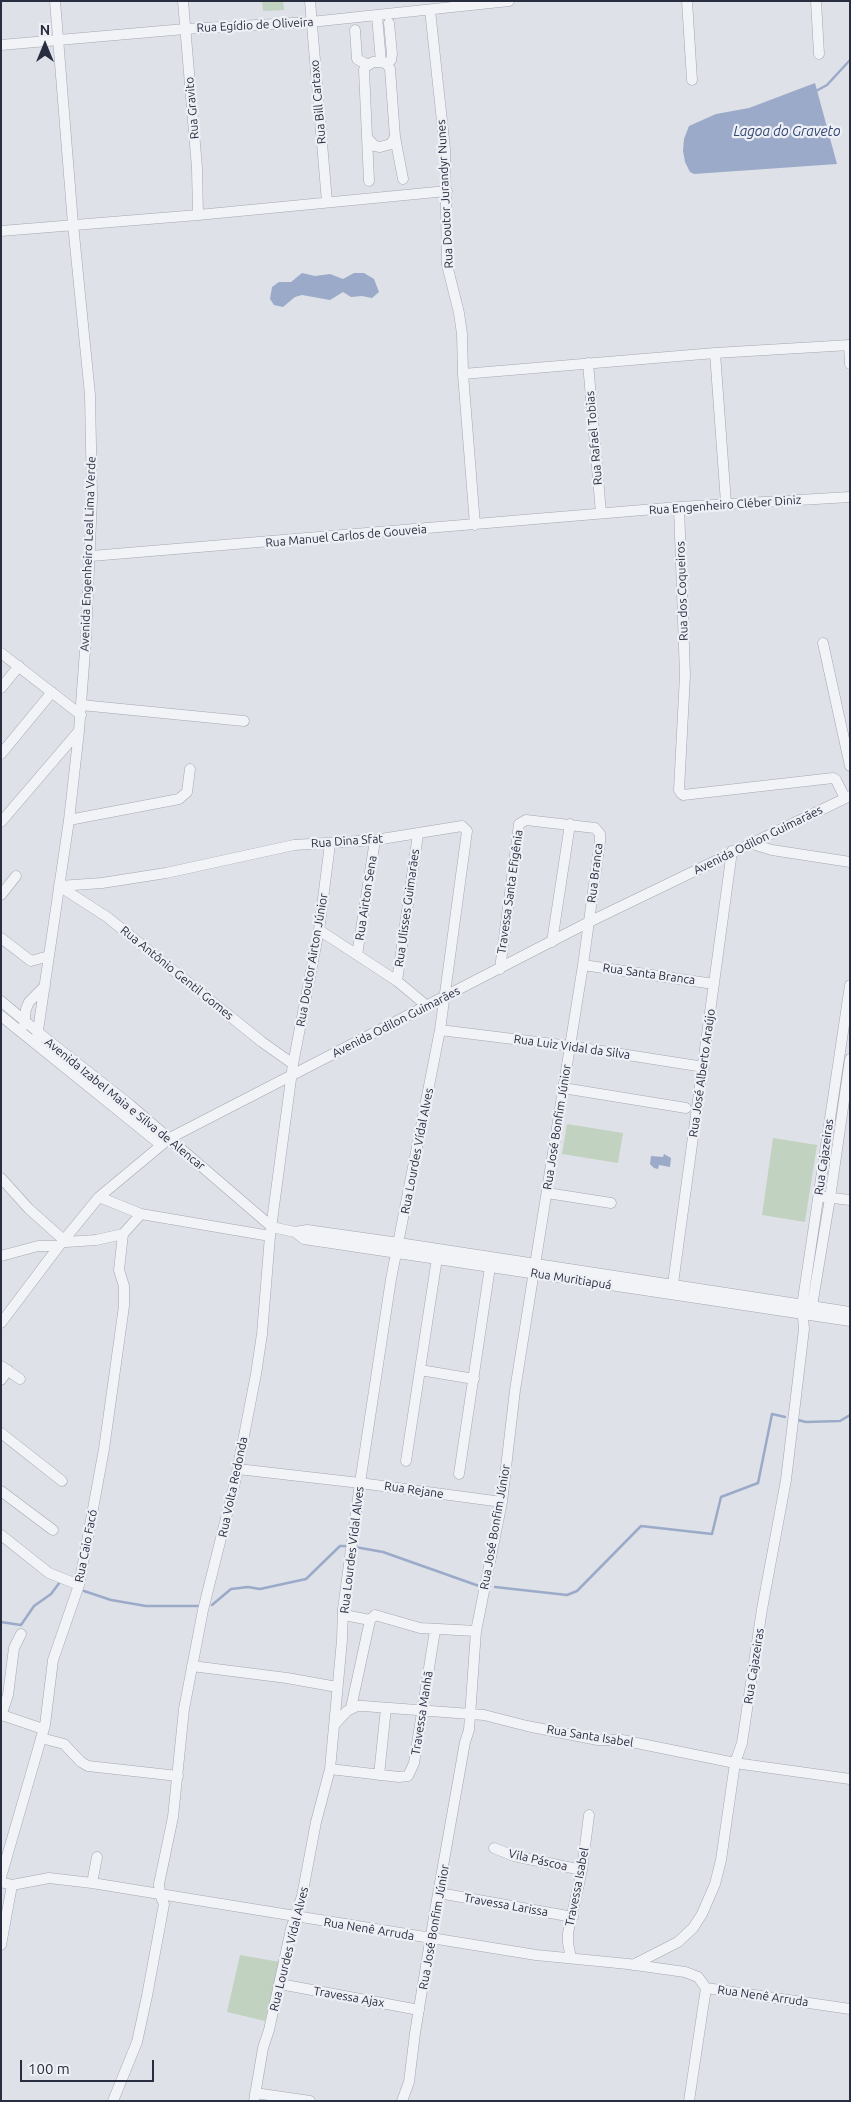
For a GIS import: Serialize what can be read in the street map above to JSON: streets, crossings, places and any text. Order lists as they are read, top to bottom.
{
  "streets": {
    "street": [
      "Rua Egídio de Oliveira",
      "Rua Bill Cartaxo",
      "Rua Gravito",
      "Rua Doutor Jurandyr Nunes",
      "Rua Rafael Tobias",
      "Rua Engenheiro Cléber Diniz",
      "Rua Manuel Carlos de Gouveia",
      "Avenida Engenheiro Leal Lima Verde",
      "Rua dos Coqueiros",
      "Avenida Odilon Guimarães",
      "Rua Dina Sfat",
      "Rua Branca",
      "Travessa Santa Efigênia",
      "Rua Airton Sena",
      "Rua Ulisses Guimarães",
      "Rua Doutor Airton Júnior",
      "Rua Antônio Gentil Gomes",
      "Rua Santa Branca",
      "Rua Luiz Vidal da Silva",
      "Rua José Alberto Araújo",
      "Avenida Izabel Maia e Silva de Alencar",
      "Rua José Bonfim Júnior",
      "Rua Lourdes Vídal Alves",
      "Rua Cajazeiras",
      "Rua Muritiapuá",
      "Rua Volta Redonda",
      "Rua Rejane",
      "Rua Caio Facó",
      "Travessa Manhã",
      "Rua Santa Isabel",
      "Vila Páscoa",
      "Travessa Isabel",
      "Travessa Larissa",
      "Rua Nenê Arruda",
      "Travessa Ajax"
    ]
  },
  "crossings": [
    ["Rua Egídio de Oliveira", "Rua Bill Cartaxo"],
    ["Rua Egídio de Oliveira", "Rua Gravito"],
    ["Rua Egídio de Oliveira", "Rua Doutor Jurandyr Nunes"],
    ["Rua Egídio de Oliveira", "Avenida Engenheiro Leal Lima Verde"],
    ["Rua Doutor Jurandyr Nunes", "Rua Manuel Carlos de Gouveia"],
    ["Rua Rafael Tobias", "Rua Engenheiro Cléber Diniz"],
    ["Rua Rafael Tobias", "Rua Manuel Carlos de Gouveia"],
    ["Rua Engenheiro Cléber Diniz", "Rua Manuel Carlos de Gouveia"],
    ["Rua Engenheiro Cléber Diniz", "Rua dos Coqueiros"],
    ["Rua Manuel Carlos de Gouveia", "Avenida Engenheiro Leal Lima Verde"],
    ["Avenida Engenheiro Leal Lima Verde", "Rua Dina Sfat"],
    ["Avenida Engenheiro Leal Lima Verde", "Rua Antônio Gentil Gomes"],
    ["Avenida Engenheiro Leal Lima Verde", "Avenida Izabel Maia e Silva de Alencar"],
    ["Rua dos Coqueiros", "Avenida Odilon Guimarães"],
    ["Avenida Odilon Guimarães", "Rua Dina Sfat"],
    ["Avenida Odilon Guimarães", "Rua Branca"],
    ["Avenida Odilon Guimarães", "Travessa Santa Efigênia"],
    ["Avenida Odilon Guimarães", "Rua Doutor Airton Júnior"],
    ["Avenida Odilon Guimarães", "Rua José Alberto Araújo"],
    ["Avenida Odilon Guimarães", "Avenida Izabel Maia e Silva de Alencar"],
    ["Avenida Odilon Guimarães", "Rua José Bonfim Júnior"],
    ["Avenida Odilon Guimarães", "Rua Lourdes Vídal Alves"],
    ["Avenida Odilon Guimarães", "Rua Muritiapuá"],
    ["Avenida Odilon Guimarães", "Rua Volta Redonda"],
    ["Rua Dina Sfat", "Rua Airton Sena"],
    ["Rua Dina Sfat", "Rua Ulisses Guimarães"],
    ["Rua Dina Sfat", "Rua Doutor Airton Júnior"],
    ["Rua Dina Sfat", "Rua Antônio Gentil Gomes"],
    ["Rua Dina Sfat", "Rua Lourdes Vídal Alves"],
    ["Rua Branca", "Travessa Santa Efigênia"],
    ["Rua Branca", "Rua José Bonfim Júnior"],
    ["Rua Doutor Airton Júnior", "Rua Antônio Gentil Gomes"],
    ["Rua Doutor Airton Júnior", "Rua Volta Redonda"],
    ["Rua Santa Branca", "Rua José Alberto Araújo"],
    ["Rua Santa Branca", "Rua José Bonfim Júnior"],
    ["Rua Luiz Vidal da Silva", "Rua José Alberto Araújo"],
    ["Rua Luiz Vidal da Silva", "Rua José Bonfim Júnior"],
    ["Rua Luiz Vidal da Silva", "Rua Lourdes Vídal Alves"],
    ["Rua José Alberto Araújo", "Rua Muritiapuá"],
    ["Avenida Izabel Maia e Silva de Alencar", "Rua Muritiapuá"],
    ["Avenida Izabel Maia e Silva de Alencar", "Rua Volta Redonda"],
    ["Rua José Bonfim Júnior", "Rua Muritiapuá"],
    ["Rua José Bonfim Júnior", "Rua Rejane"],
    ["Rua José Bonfim Júnior", "Rua Santa Isabel"],
    ["Rua José Bonfim Júnior", "Travessa Larissa"],
    ["Rua José Bonfim Júnior", "Rua Nenê Arruda"],
    ["Rua José Bonfim Júnior", "Travessa Ajax"],
    ["Rua Lourdes Vídal Alves", "Rua Muritiapuá"],
    ["Rua Lourdes Vídal Alves", "Rua Rejane"],
    ["Rua Lourdes Vídal Alves", "Travessa Manhã"],
    ["Rua Lourdes Vídal Alves", "Rua Nenê Arruda"],
    ["Rua Lourdes Vídal Alves", "Travessa Ajax"],
    ["Rua Cajazeiras", "Rua Muritiapuá"],
    ["Rua Cajazeiras", "Rua Santa Isabel"],
    ["Rua Cajazeiras", "Rua Nenê Arruda"],
    ["Rua Muritiapuá", "Rua Volta Redonda"],
    ["Rua Volta Redonda", "Rua Rejane"],
    ["Rua Volta Redonda", "Rua Nenê Arruda"],
    ["Travessa Manhã", "Rua Santa Isabel"],
    ["Vila Páscoa", "Travessa Isabel"],
    ["Travessa Isabel", "Travessa Larissa"],
    ["Travessa Isabel", "Rua Nenê Arruda"]
  ],
  "water": ["Lagoa do Graveto"],
  "scale_bar": "100 m",
  "north": "top"
}
